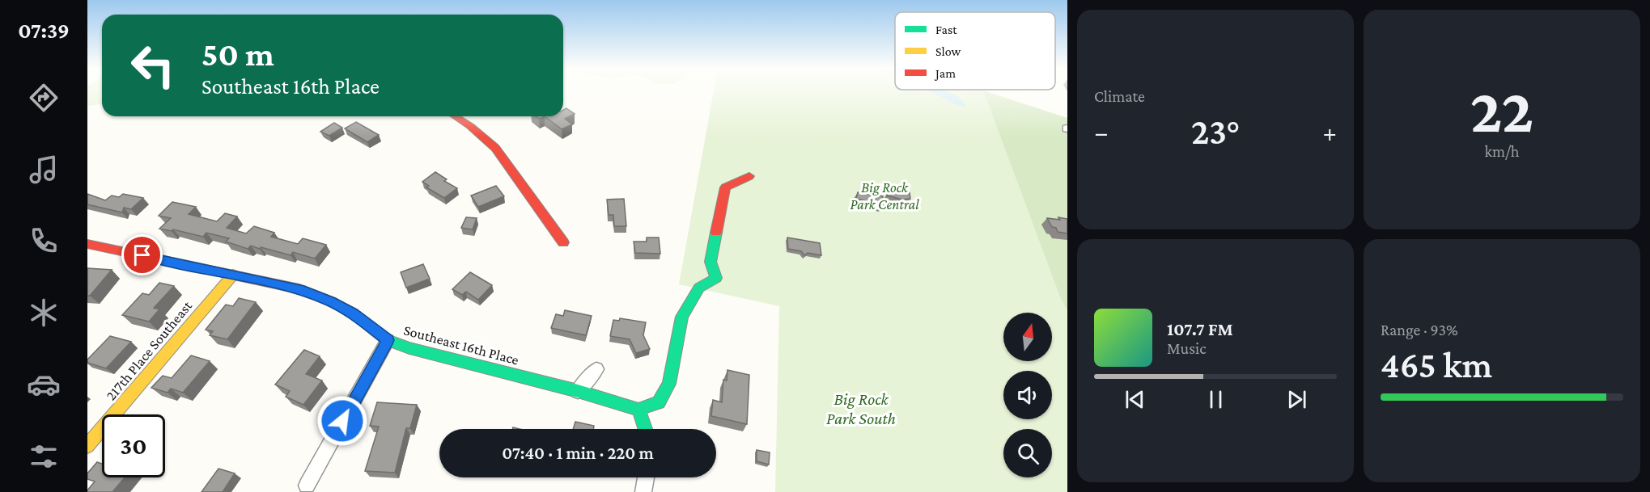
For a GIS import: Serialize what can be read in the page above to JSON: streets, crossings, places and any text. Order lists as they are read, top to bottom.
{
  "streets": {
    "street": ["Southeast 16th Place", "217th Place Southeast"]
  },
  "crossings": [
    ["Southeast 16th Place", "217th Place Southeast"]
  ],
  "parks": ["Big Rock Park Central", "Big Rock Park South"],
  "legend": ["Fast", "Slow", "Jam"],
  "north": "top",
  "page": {
    "tabs": "07:39",
    "tile": [
      "Climate",
      ["22", "km/h"],
      ["Range · 93%", "465 km"]
    ],
    "turn": ["50 m", "Southeast 16th Place"],
    "heat": ["−", "23°", "+"],
    "song": ["107.7 FM", "Music"],
    "limit": "30",
    "trip": "07:40 · 1 min · 220 m"
  }
}
